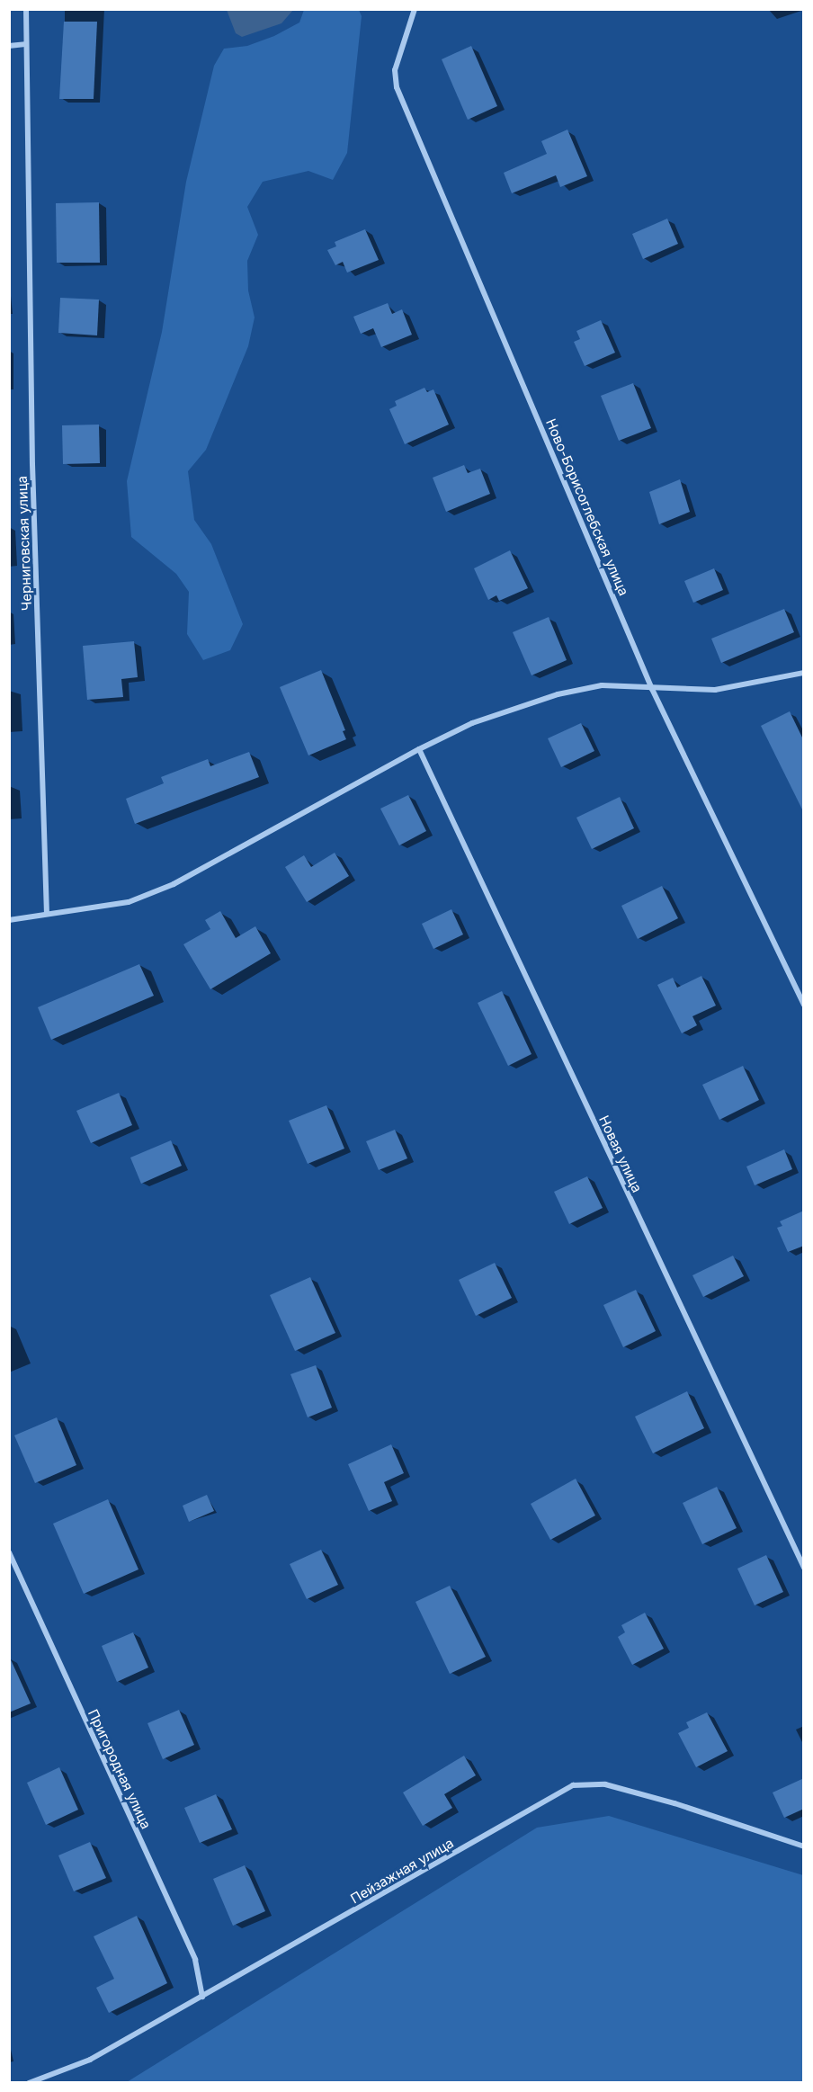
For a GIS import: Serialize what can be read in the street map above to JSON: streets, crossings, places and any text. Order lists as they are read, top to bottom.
{
  "streets": {
    "street": [
      "Ново-Борисоглебская улица",
      "Черниговская улица",
      "Новая улица",
      "Пригородная улица",
      "Пейзажная улица"
    ]
  },
  "crossings": [
    ["Пригородная улица", "Пейзажная улица"]
  ]
}
